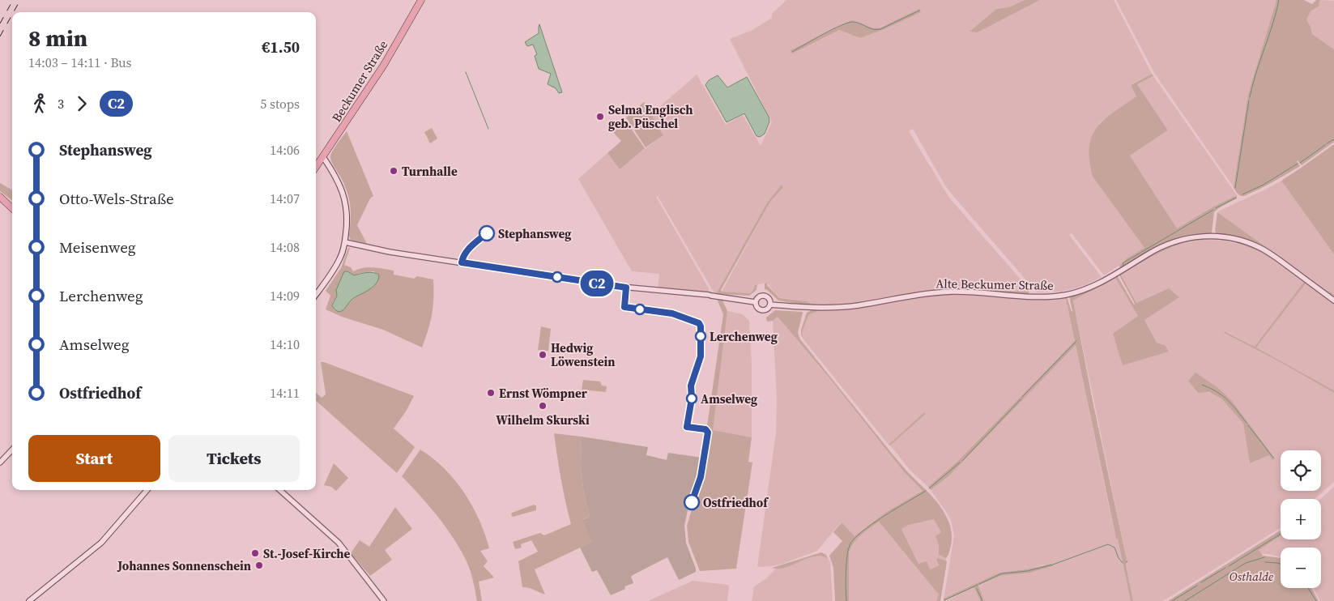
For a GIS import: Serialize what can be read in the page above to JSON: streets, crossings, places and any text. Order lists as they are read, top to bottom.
{
  "streets": {
    "main road": ["Beckumer Straße"],
    "street": ["Alte Beckumer Straße"]
  },
  "parks": ["Osthalde"],
  "places": [
    "Selma Englisch geb. Püschel",
    "Turnhalle",
    "Stephansweg",
    "Lerchenweg",
    "Hedwig Löwenstein",
    "Ernst Wömpner",
    "Amselweg",
    "Wilhelm Skurski",
    "Ostfriedhof",
    "St.-Josef-Kirche",
    "Johannes Sonnenschein"
  ],
  "lines": ["bus line C2"],
  "page": {
    "on_map": "C2",
    "heading": ["8 min", "14:03 – 14:11 · Bus", "€1.50"],
    "legs": ["3", "C2", "5 stops"],
    "list": [
      {
        "name": "Stephansweg",
        "value": "14:06"
      },
      {
        "name": "Otto-Wels-Straße",
        "value": "14:07"
      },
      {
        "name": "Meisenweg",
        "value": "14:08"
      },
      {
        "name": "Lerchenweg",
        "value": "14:09"
      },
      {
        "name": "Amselweg",
        "value": "14:10"
      },
      {
        "name": "Ostfriedhof",
        "value": "14:11"
      }
    ],
    "buttons": ["Start", "Tickets"],
    "map_buttons": ["+", "−"]
  }
}
